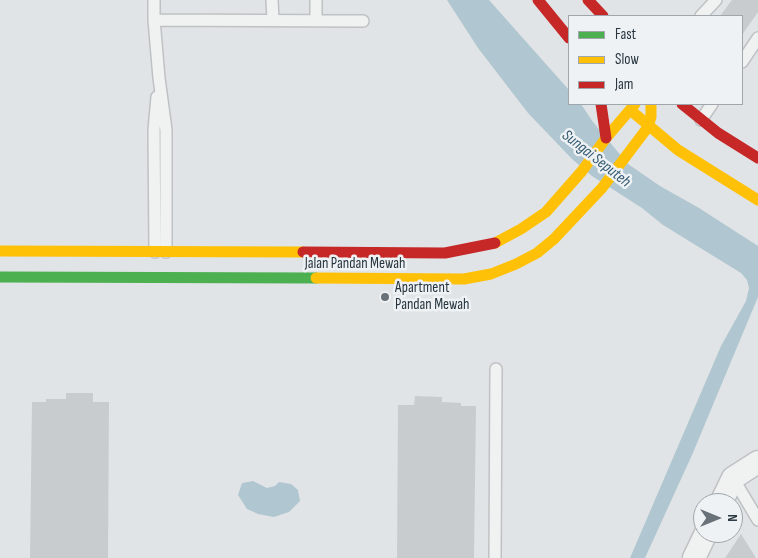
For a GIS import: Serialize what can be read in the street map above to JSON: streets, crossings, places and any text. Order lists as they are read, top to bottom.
{
  "streets": {
    "main road": ["Jalan Pandan Mewah"]
  },
  "water": ["Sungai Seputeh"],
  "places": ["Apartment Pandan Mewah"],
  "legend": ["Fast", "Slow", "Jam"],
  "north": "right"
}
